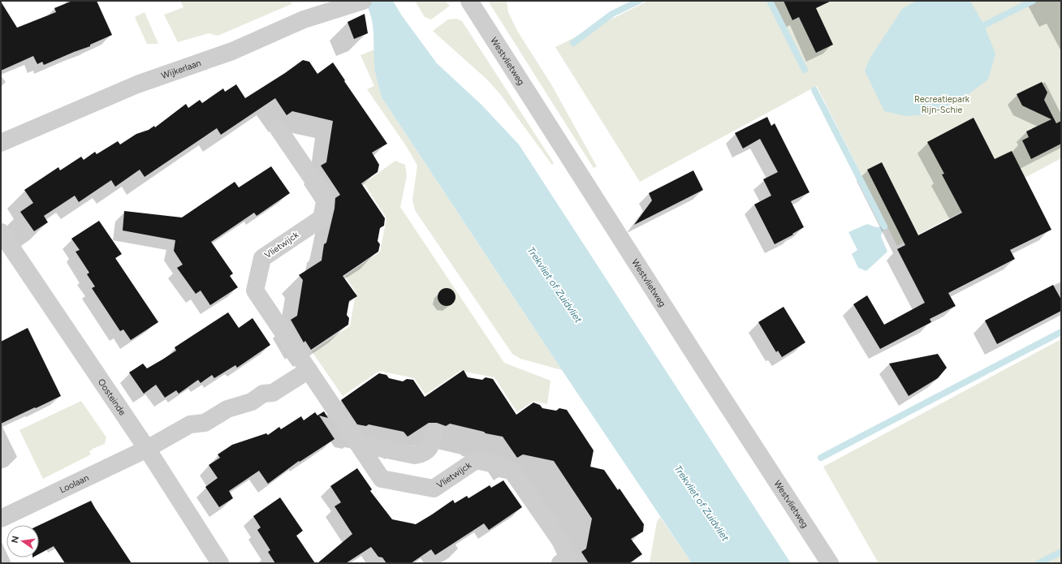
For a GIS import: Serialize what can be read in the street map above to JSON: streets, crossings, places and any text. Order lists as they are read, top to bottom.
{
  "streets": {
    "street": [
      "Westvlietweg",
      "Wijkerlaan",
      "Vlietwijck",
      "Oosteinde",
      "Loolaan"
    ]
  },
  "crossings": [
    ["Oosteinde", "Loolaan"]
  ],
  "water": ["Trekvliet of Zuidvliet"],
  "parks": ["Recreatiepark Rijn-Schie"],
  "north": "left"
}
